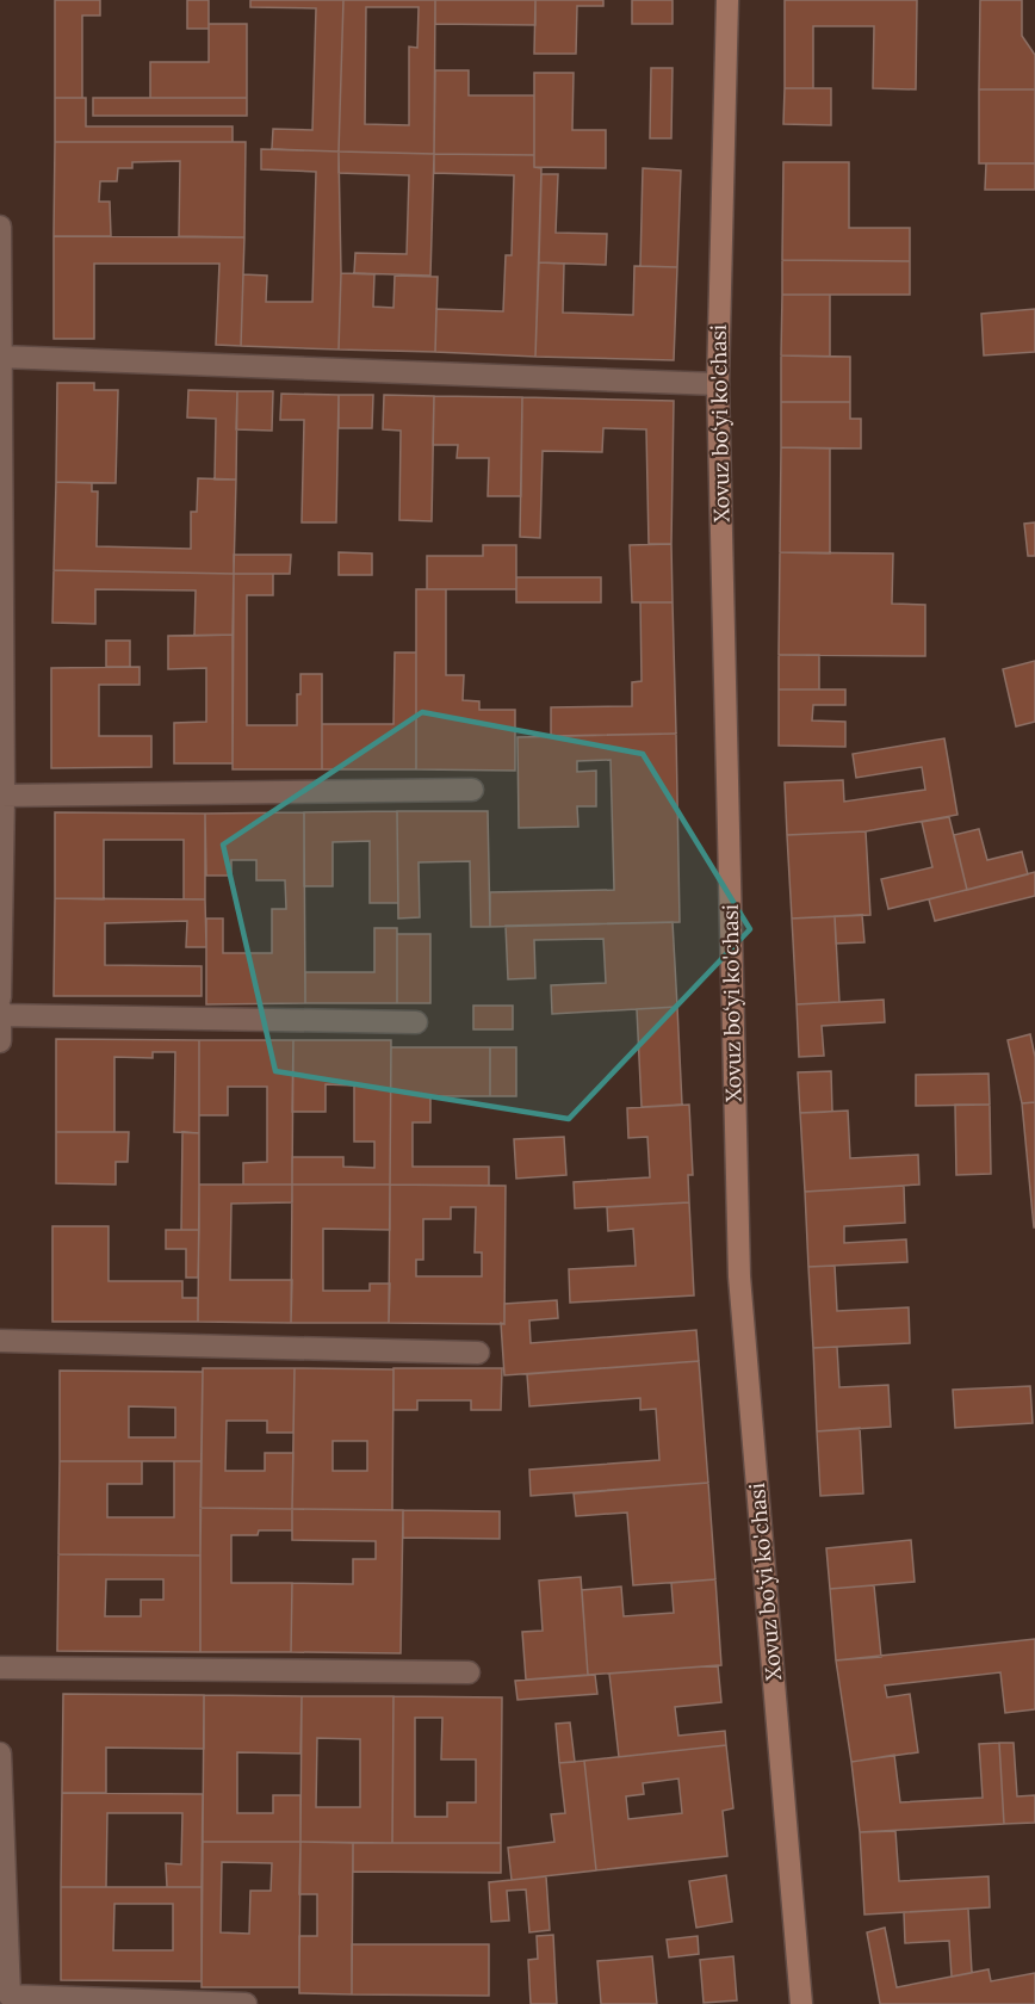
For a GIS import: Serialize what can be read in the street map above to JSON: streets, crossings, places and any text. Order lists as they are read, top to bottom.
{
  "streets": {
    "main road": ["Xovuz bo‘yi ko'chasi"]
  }
}
